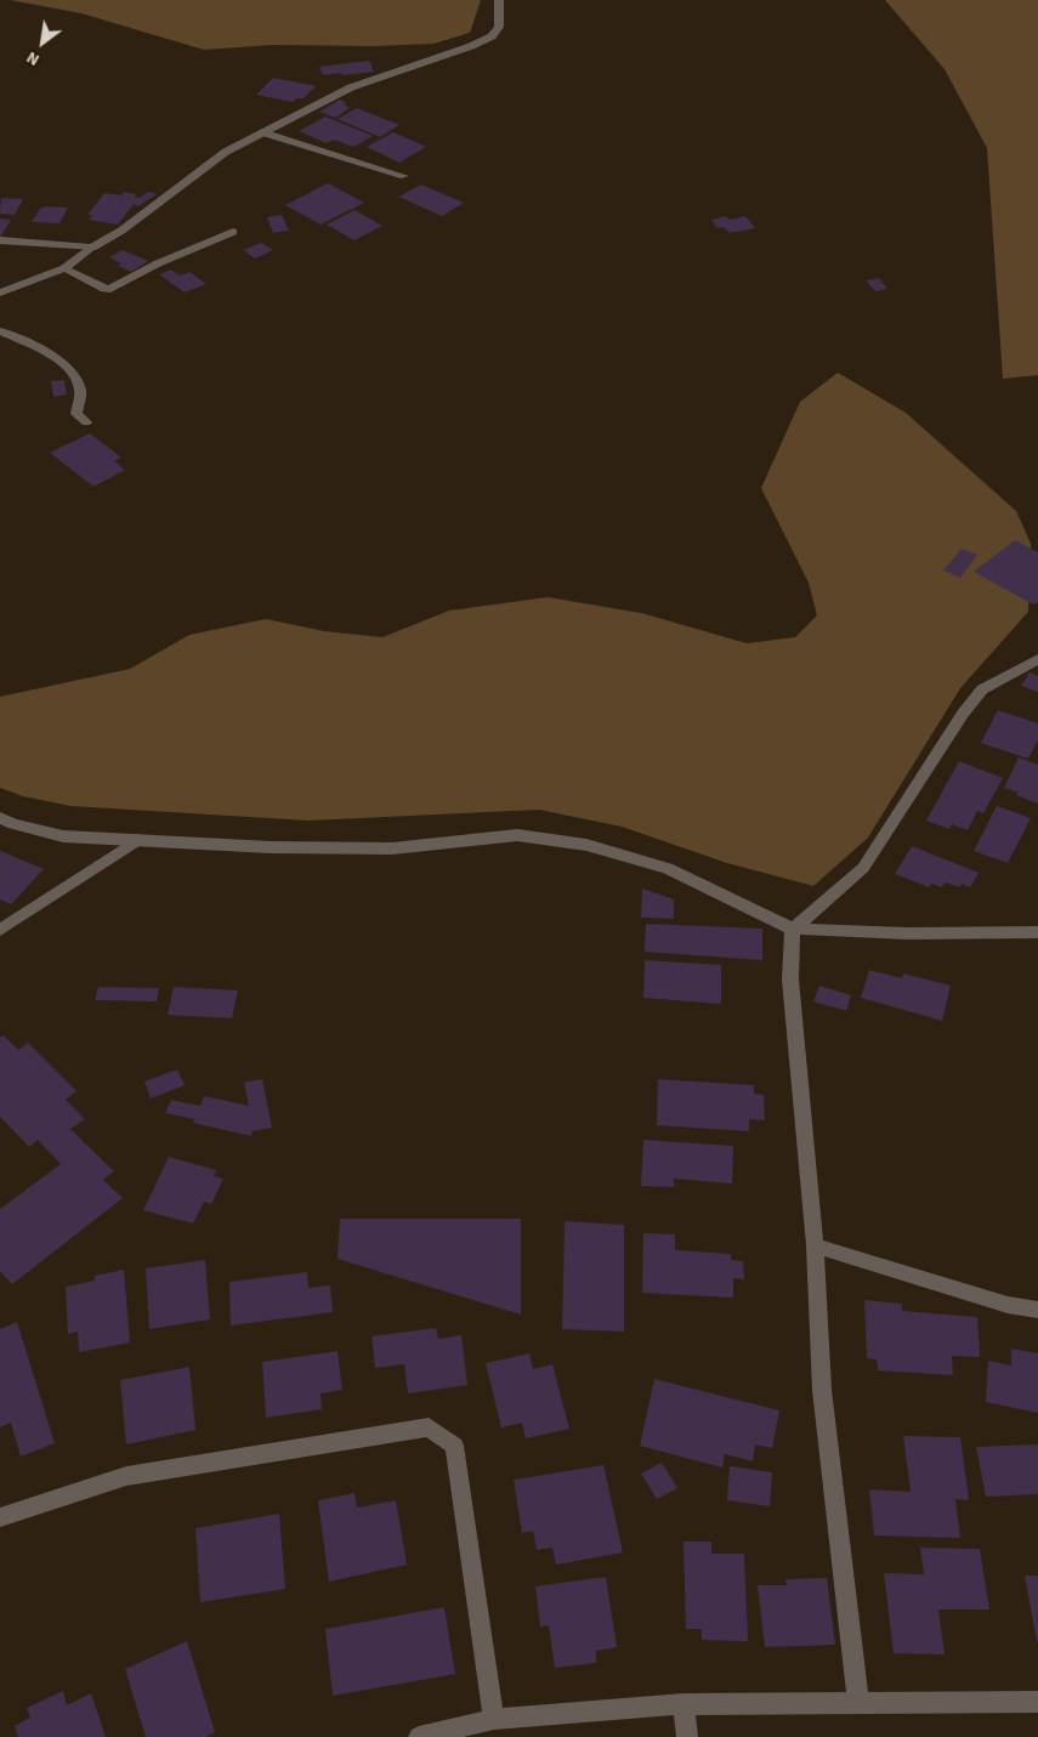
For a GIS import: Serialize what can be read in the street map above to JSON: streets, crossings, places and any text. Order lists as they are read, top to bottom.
{
  "north": "bottom left"
}
